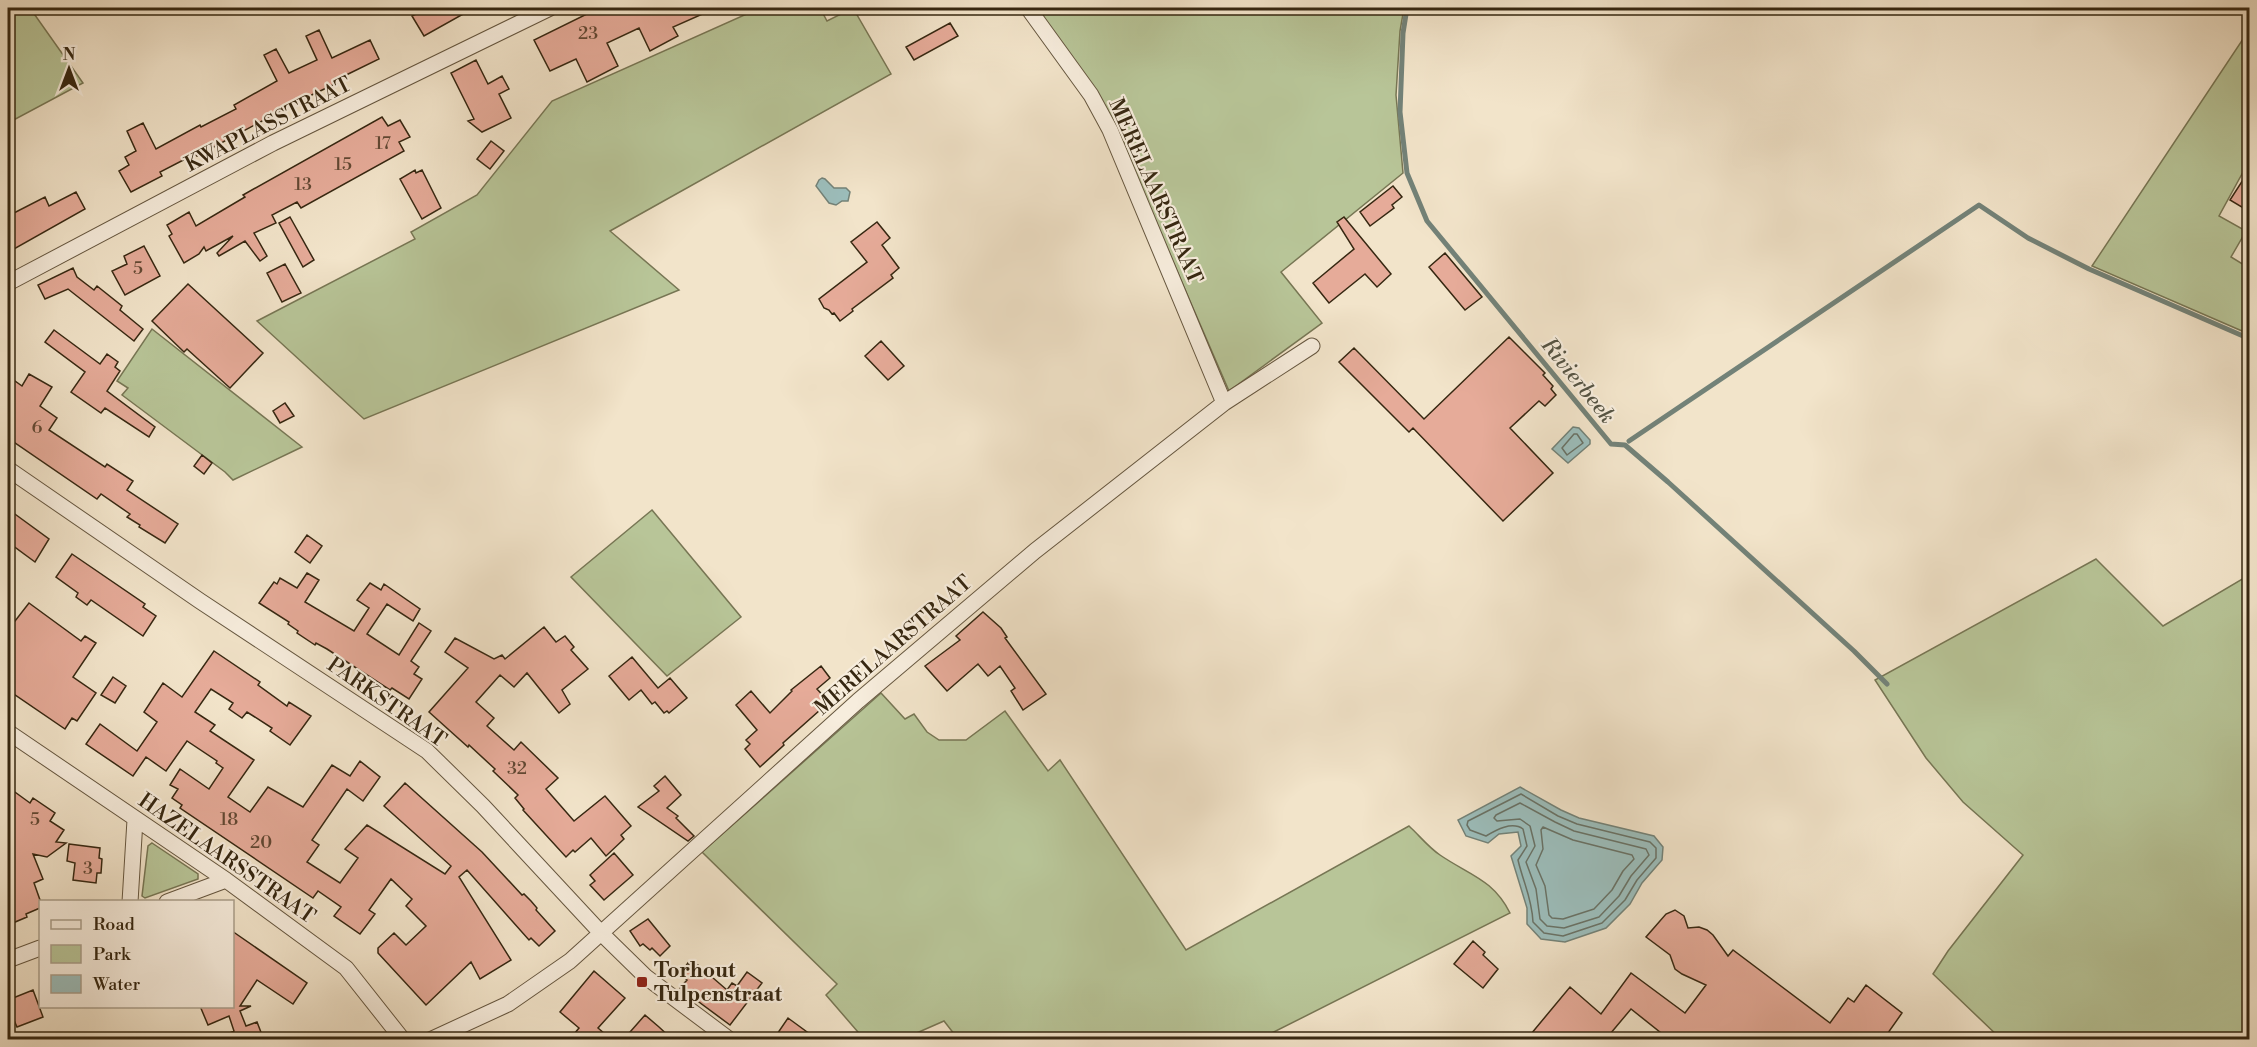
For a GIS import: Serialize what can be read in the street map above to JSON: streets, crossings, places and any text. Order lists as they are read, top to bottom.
{
  "streets": {
    "street": [
      "KWAPLASSTRAAT",
      "MERELAARSTRAAT",
      "PARKSTRAAT",
      "HAZELAARSSTRAAT"
    ]
  },
  "crossings": [
    ["MERELAARSTRAAT", "PARKSTRAAT"]
  ],
  "water": ["Rivierbeek"],
  "places": {
    "transit": ["Torhout Tulpenstraat"]
  },
  "house_numbers": [
    "23",
    "17",
    "15",
    "13",
    "5",
    "6",
    "32",
    "5",
    "18",
    "20",
    "3"
  ],
  "legend": ["Road", "Park", "Water"],
  "north": "top"
}
